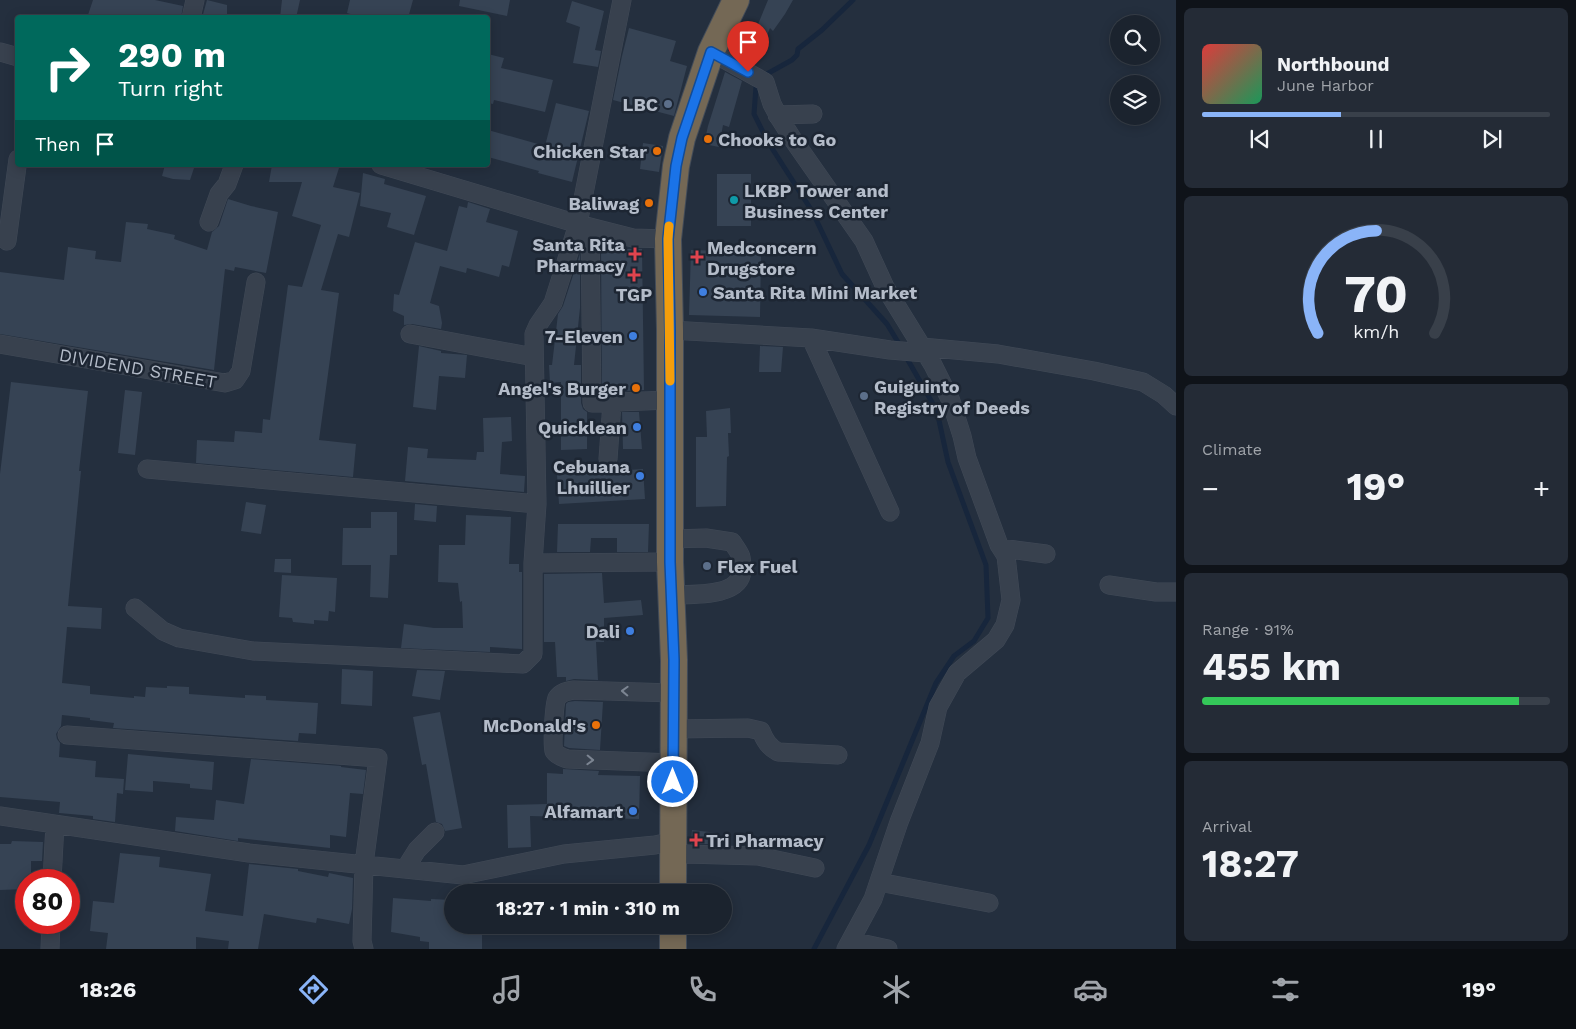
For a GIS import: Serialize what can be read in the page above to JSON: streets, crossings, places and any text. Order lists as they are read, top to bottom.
{
  "streets": {
    "street": ["DIVIDEND STREET"]
  },
  "places": {
    "other": [
      "LBC",
      "Chooks to Go",
      "Chicken Star",
      "LKBP Tower and Business Center",
      "Baliwag",
      "Santa Rita Mini Market",
      "7-Eleven",
      "Angel's Burger",
      "Guiguinto Registry of Deeds",
      "Quicklean",
      "Cebuana Lhuillier",
      "Flex Fuel",
      "Dali",
      "McDonald's",
      "Alfamart"
    ],
    "health": [
      "Santa Rita Pharmacy",
      "Medconcern Drugstore",
      "TGP",
      "Tri Pharmacy"
    ]
  },
  "page": {
    "turn": ["290 m", "Turn right"],
    "song": ["Northbound", "June Harbor"],
    "then": "Then",
    "tile": [
      "Climate",
      ["Range · 91%", "455 km"],
      ["Arrival", "18:27"]
    ],
    "heat": ["−", "19°", "+"],
    "limit": "80",
    "trip": "18:27 · 1 min · 310 m",
    "tabs": ["18:26", "19°"],
    "gauge": ["70", "km/h"]
  }
}
